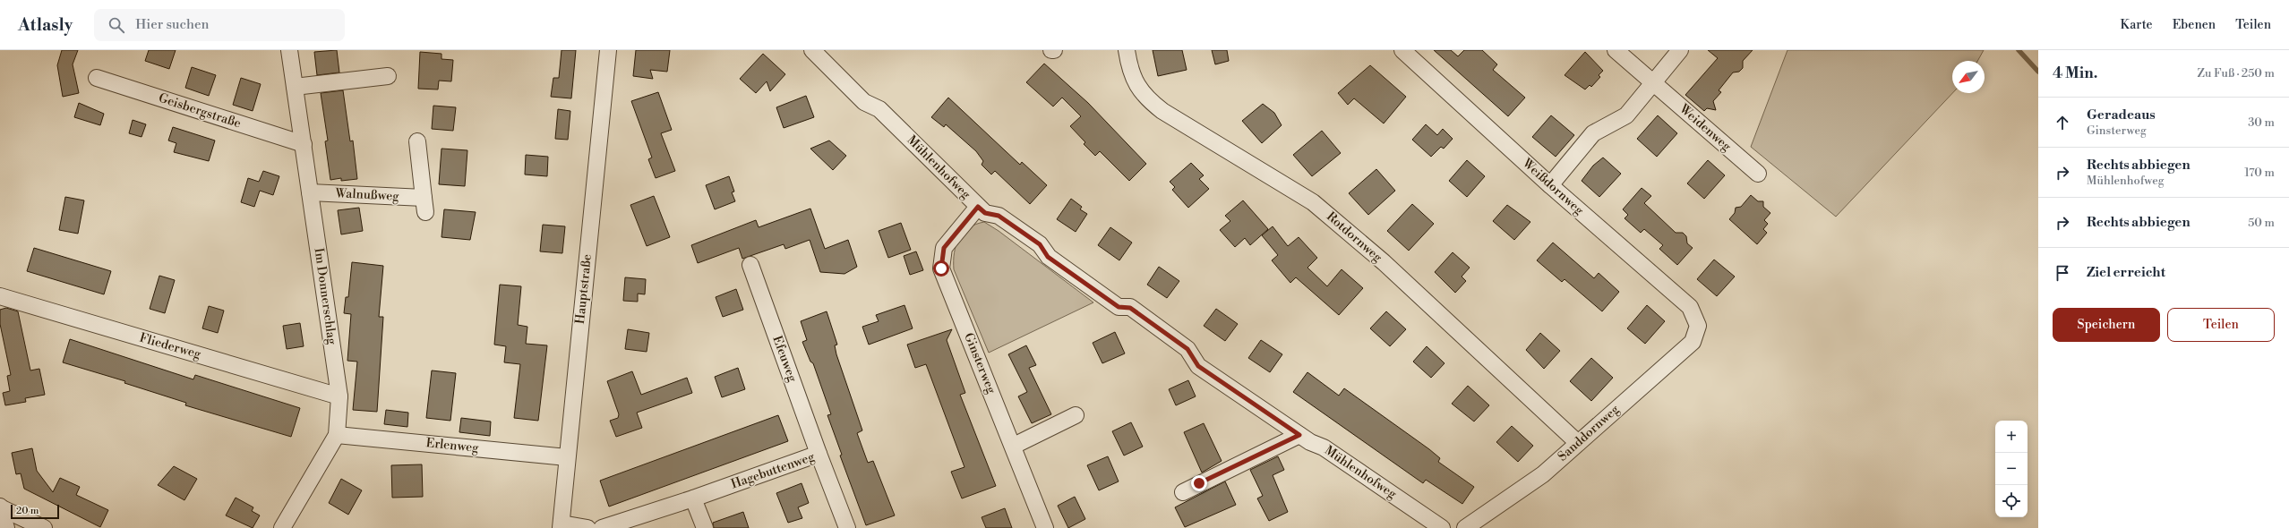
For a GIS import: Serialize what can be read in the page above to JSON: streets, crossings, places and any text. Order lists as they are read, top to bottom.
{
  "streets": {
    "street": [
      "Geisbergstraße",
      "Weidenweg",
      "Mühlenhofweg",
      "Weißdornweg",
      "Walnußweg",
      "Rotdornweg",
      "Hauptstraße",
      "Im Donnerschlag",
      "Fliederweg",
      "Efeuweg",
      "Ginsterweg",
      "Sanddornweg",
      "Erlenweg",
      "Hagebuttenweg"
    ]
  },
  "crossings": [
    ["Geisbergstraße", "Im Donnerschlag"],
    ["Mühlenhofweg", "Ginsterweg"],
    ["Weißdornweg", "Sanddornweg"],
    ["Walnußweg", "Im Donnerschlag"],
    ["Rotdornweg", "Sanddornweg"],
    ["Hauptstraße", "Erlenweg"],
    ["Im Donnerschlag", "Fliederweg"],
    ["Im Donnerschlag", "Erlenweg"],
    ["Efeuweg", "Hagebuttenweg"]
  ],
  "scale_bar": "20 m",
  "north": "bottom left",
  "page": {
    "header": "Atlasly",
    "search": "Hier suchen",
    "nav": ["Karte", "Ebenen", "Teilen"],
    "heading": ["4 Min.", "Zu Fuß · 250 m"],
    "list": [
      ["Geradeaus", "Ginsterweg", "30 m"],
      ["Rechts abbiegen", "Mühlenhofweg", "170 m"],
      ["Rechts abbiegen", "50 m"],
      "Ziel erreicht"
    ],
    "buttons": ["Speichern", "Teilen"],
    "map_buttons": ["+", "−"],
    "scale": "20 m"
  }
}
